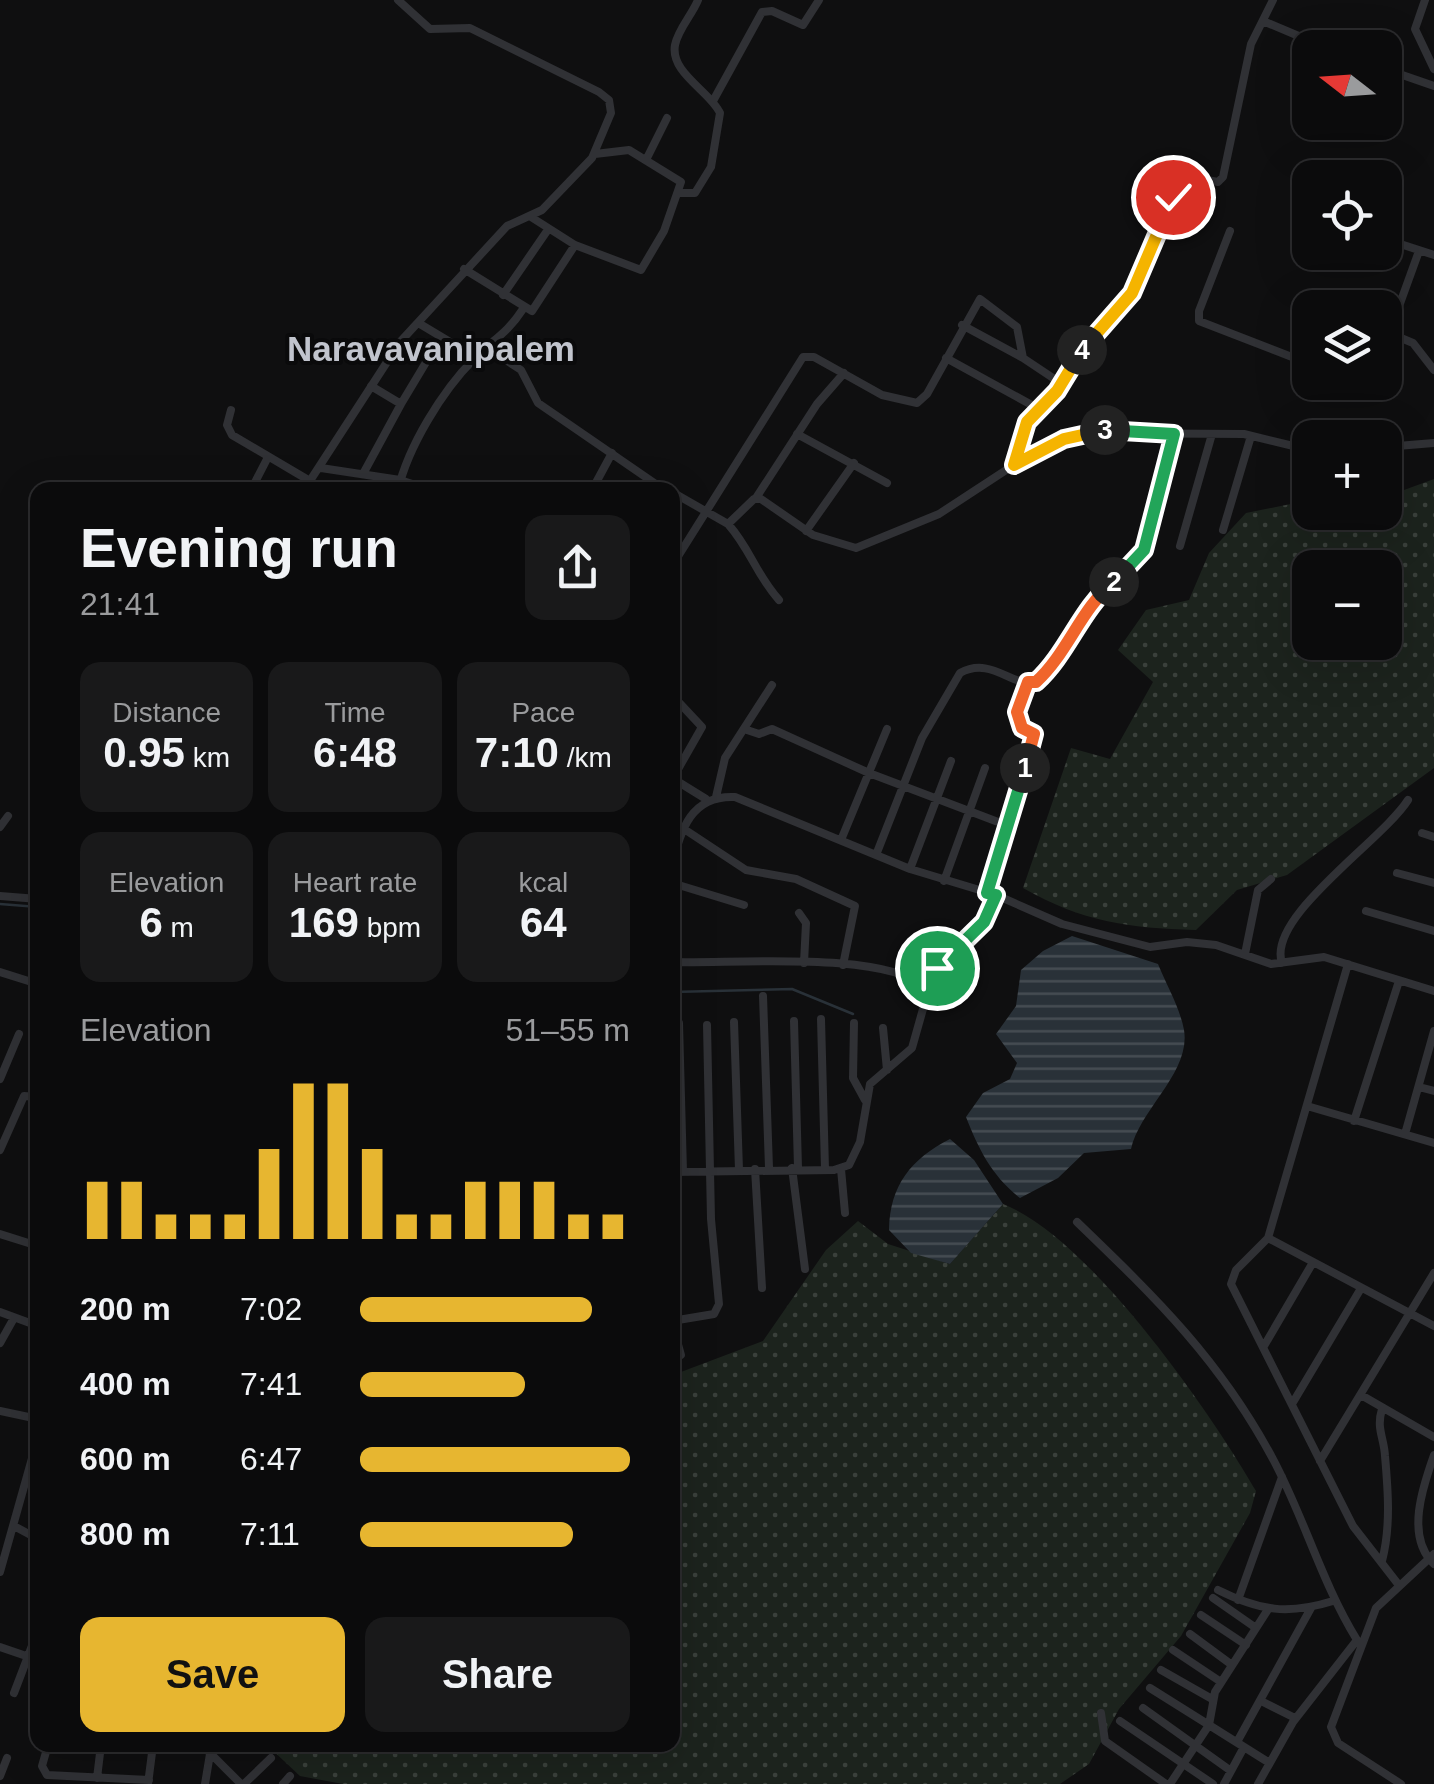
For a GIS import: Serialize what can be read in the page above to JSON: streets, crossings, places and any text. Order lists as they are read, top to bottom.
{
  "districts": ["Naravavanipalem"],
  "north": "left",
  "page": {
    "map_buttons": ["+", "−"],
    "pins": [
      "4",
      "3",
      "2",
      "1"
    ],
    "heading": ["Evening run", "21:41"],
    "stats": [
      ["Distance", "0.95 km"],
      ["Time", "6:48"],
      ["Pace", "7:10 /km"],
      ["Elevation", "6 m"],
      ["Heart rate", "169 bpm"],
      ["kcal", "64"]
    ],
    "chart": ["Elevation", "51–55 m"],
    "list": [
      {
        "name": "200 m",
        "note": "7:02"
      },
      {
        "name": "400 m",
        "note": "7:41"
      },
      {
        "name": "600 m",
        "note": "6:47"
      },
      {
        "name": "800 m",
        "note": "7:11"
      }
    ],
    "buttons": ["Save", "Share"]
  }
}
